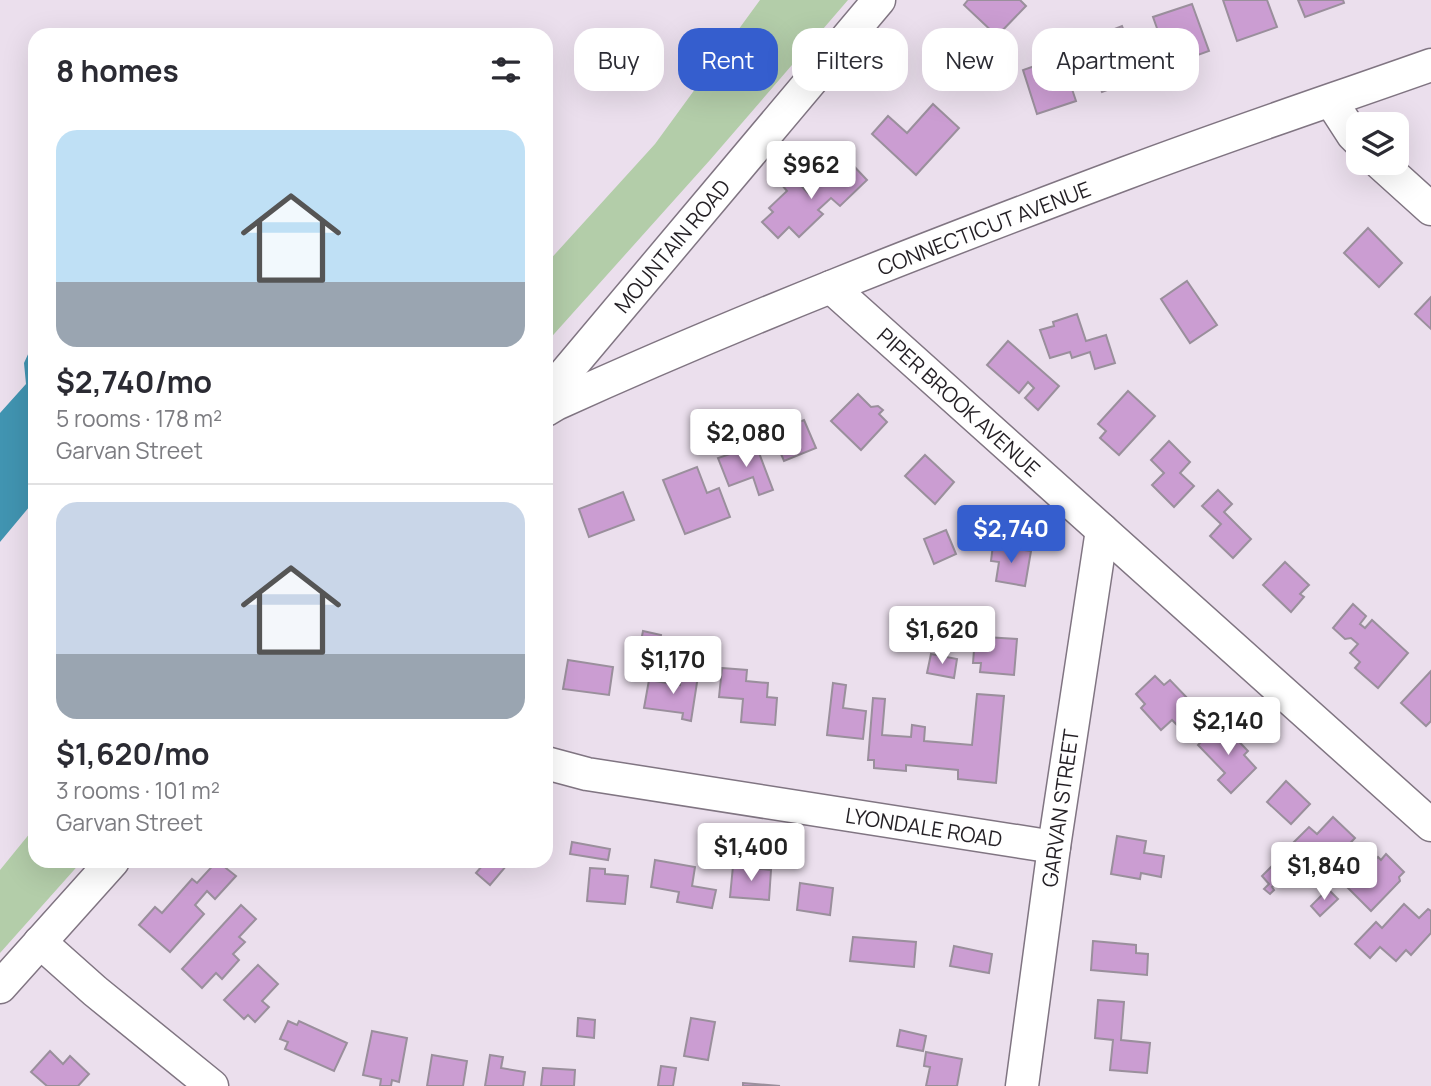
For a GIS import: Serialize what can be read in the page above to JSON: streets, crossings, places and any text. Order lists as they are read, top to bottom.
{
  "streets": {
    "street": [
      "CONNECTICUT AVENUE",
      "MOUNTAIN ROAD",
      "PIPER BROOK AVENUE",
      "GARVAN STREET",
      "LYONDALE ROAD"
    ]
  },
  "crossings": [
    ["CONNECTICUT AVENUE", "PIPER BROOK AVENUE"],
    ["PIPER BROOK AVENUE", "GARVAN STREET"],
    ["GARVAN STREET", "LYONDALE ROAD"]
  ],
  "page": {
    "chip": [
      "Buy",
      "Rent",
      "Filters",
      "New",
      "Apartment"
    ],
    "heading": "8 homes",
    "list": [
      {
        "name": "$2,740/mo",
        "note": "5 rooms · 178 m² · Garvan Street"
      },
      {
        "name": "$1,620/mo",
        "note": "3 rooms · 101 m² · Garvan Street"
      }
    ],
    "price": [
      "$962",
      "$2,080",
      "$2,740",
      "$1,620",
      "$1,170",
      "$2,140",
      "$1,400",
      "$1,840"
    ]
  }
}
